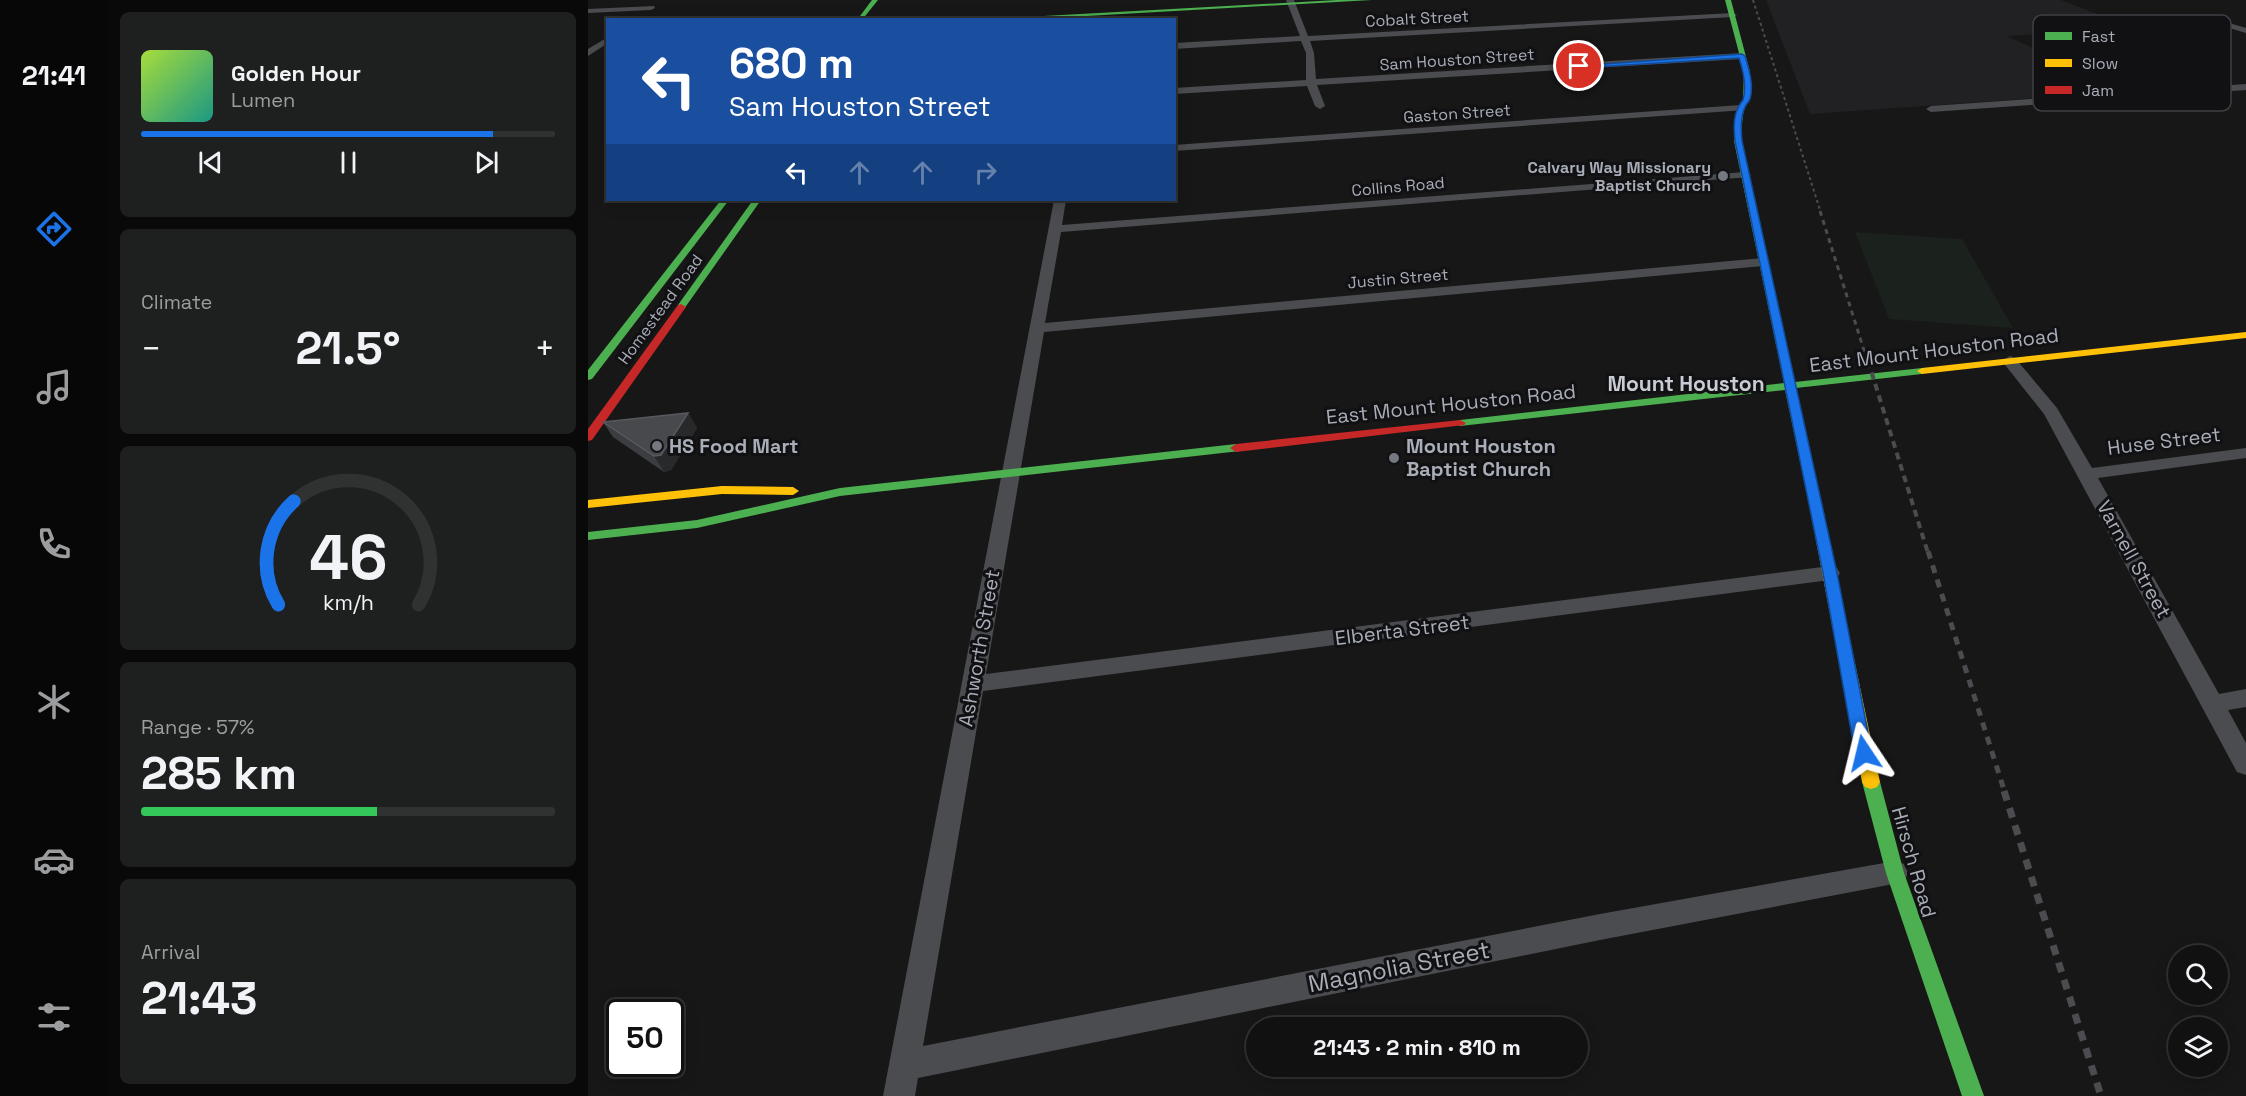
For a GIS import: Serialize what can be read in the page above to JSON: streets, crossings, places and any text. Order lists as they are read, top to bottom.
{
  "streets": {
    "main road": ["Homestead Road", "East Mount Houston Road", "Hirsch Road"],
    "street": [
      "Cobalt Street",
      "Sam Houston Street",
      "Gaston Street",
      "Collins Road",
      "Justin Street",
      "Huse Street",
      "Varnell Street",
      "Elberta Street",
      "Ashworth Street",
      "Magnolia Street"
    ]
  },
  "crossings": [
    ["Cobalt Street", "Hirsch Road"],
    ["Sam Houston Street", "Hirsch Road"],
    ["Gaston Street", "Hirsch Road"],
    ["Collins Road", "Ashworth Street"],
    ["Collins Road", "Hirsch Road"],
    ["Justin Street", "Ashworth Street"],
    ["Justin Street", "Hirsch Road"],
    ["East Mount Houston Road", "Varnell Street"],
    ["East Mount Houston Road", "Ashworth Street"],
    ["East Mount Houston Road", "Hirsch Road"],
    ["Huse Street", "Varnell Street"],
    ["Elberta Street", "Ashworth Street"],
    ["Elberta Street", "Hirsch Road"],
    ["Ashworth Street", "Magnolia Street"],
    ["Hirsch Road", "Magnolia Street"]
  ],
  "districts": ["Mount Houston"],
  "places": ["Calvary Way Missionary Baptist Church", "HS Food Mart", "Mount Houston Baptist Church"],
  "legend": ["Fast", "Slow", "Jam"],
  "page": {
    "tabs": "21:41",
    "turn": ["680 m", "Sam Houston Street"],
    "song": ["Golden Hour", "Lumen"],
    "tile": [
      "Climate",
      ["Range · 57%", "285 km"],
      ["Arrival", "21:43"]
    ],
    "heat": ["−", "21.5°", "+"],
    "limit": "50",
    "trip": "21:43 · 2 min · 810 m",
    "gauge": ["46", "km/h"]
  }
}
